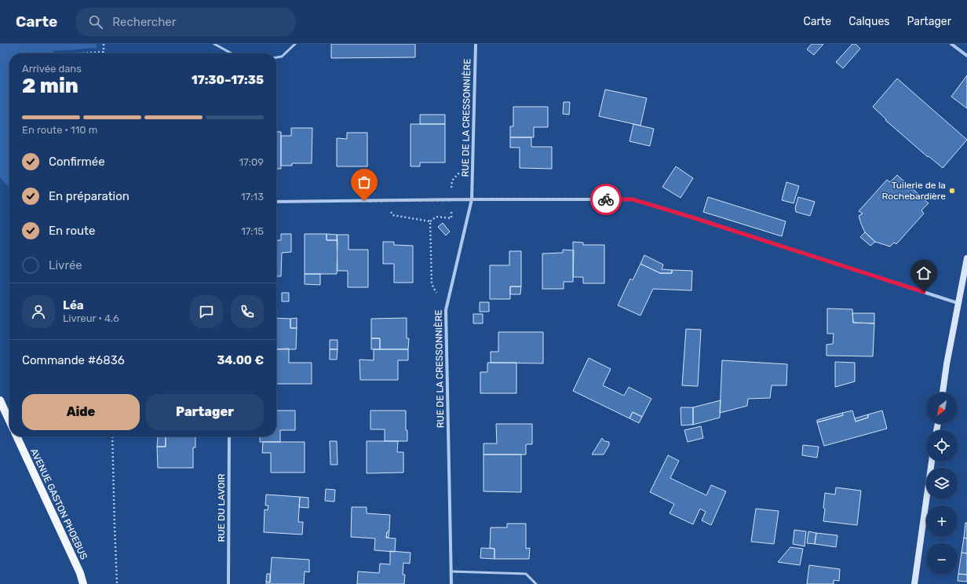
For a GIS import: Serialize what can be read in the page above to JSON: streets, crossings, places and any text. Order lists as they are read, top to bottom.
{
  "streets": {
    "main road": ["AVENUE GASTON PHOEBUS"],
    "street": ["RUE DE LA CRESSONNIÈRE", "RUE DU LAVOIR"]
  },
  "places": ["Tuilerie de la Rochebardière"],
  "north": "bottom left",
  "page": {
    "header": "Carte",
    "search": "Rechercher",
    "nav": ["Carte", "Calques", "Partager"],
    "heading": ["2 min", "Arrivée dans", "17:30–17:35"],
    "panel": [
      "Léa",
      "Livreur · 4.6",
      "Commande #6836",
      "34.00 €"
    ],
    "bar": "En route · 110 m",
    "list": [
      ["Confirmée", "17:09"],
      ["En préparation", "17:13"],
      ["En route", "17:15"],
      "Livrée"
    ],
    "buttons": ["Aide", "Partager"],
    "map_buttons": ["+", "−"]
  }
}
